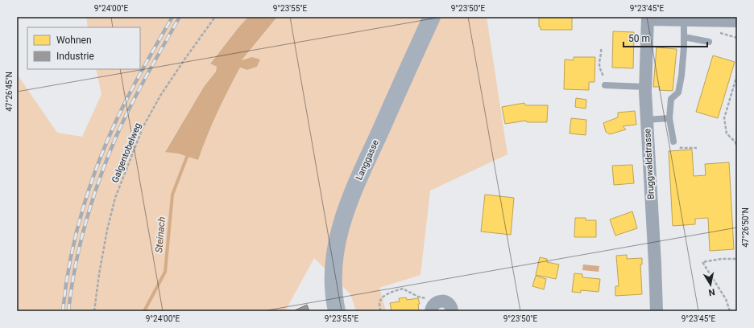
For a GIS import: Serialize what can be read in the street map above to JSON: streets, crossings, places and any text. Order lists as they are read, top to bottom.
{
  "streets": {
    "main road": ["Langgasse"],
    "street": ["Bruggwaldstrasse"],
    "path": ["Galgentobelweg"]
  },
  "water": ["Steinach"],
  "legend": ["Wohnen", "Industrie"],
  "scale_bar": "50 m",
  "north": "bottom",
  "coordinates": [
    "9°24'00\"E",
    "9°23'55\"E",
    "9°23'50\"E",
    "9°23'45\"E",
    "47°26'45\"N",
    "47°26'50\"N"
  ]
}
